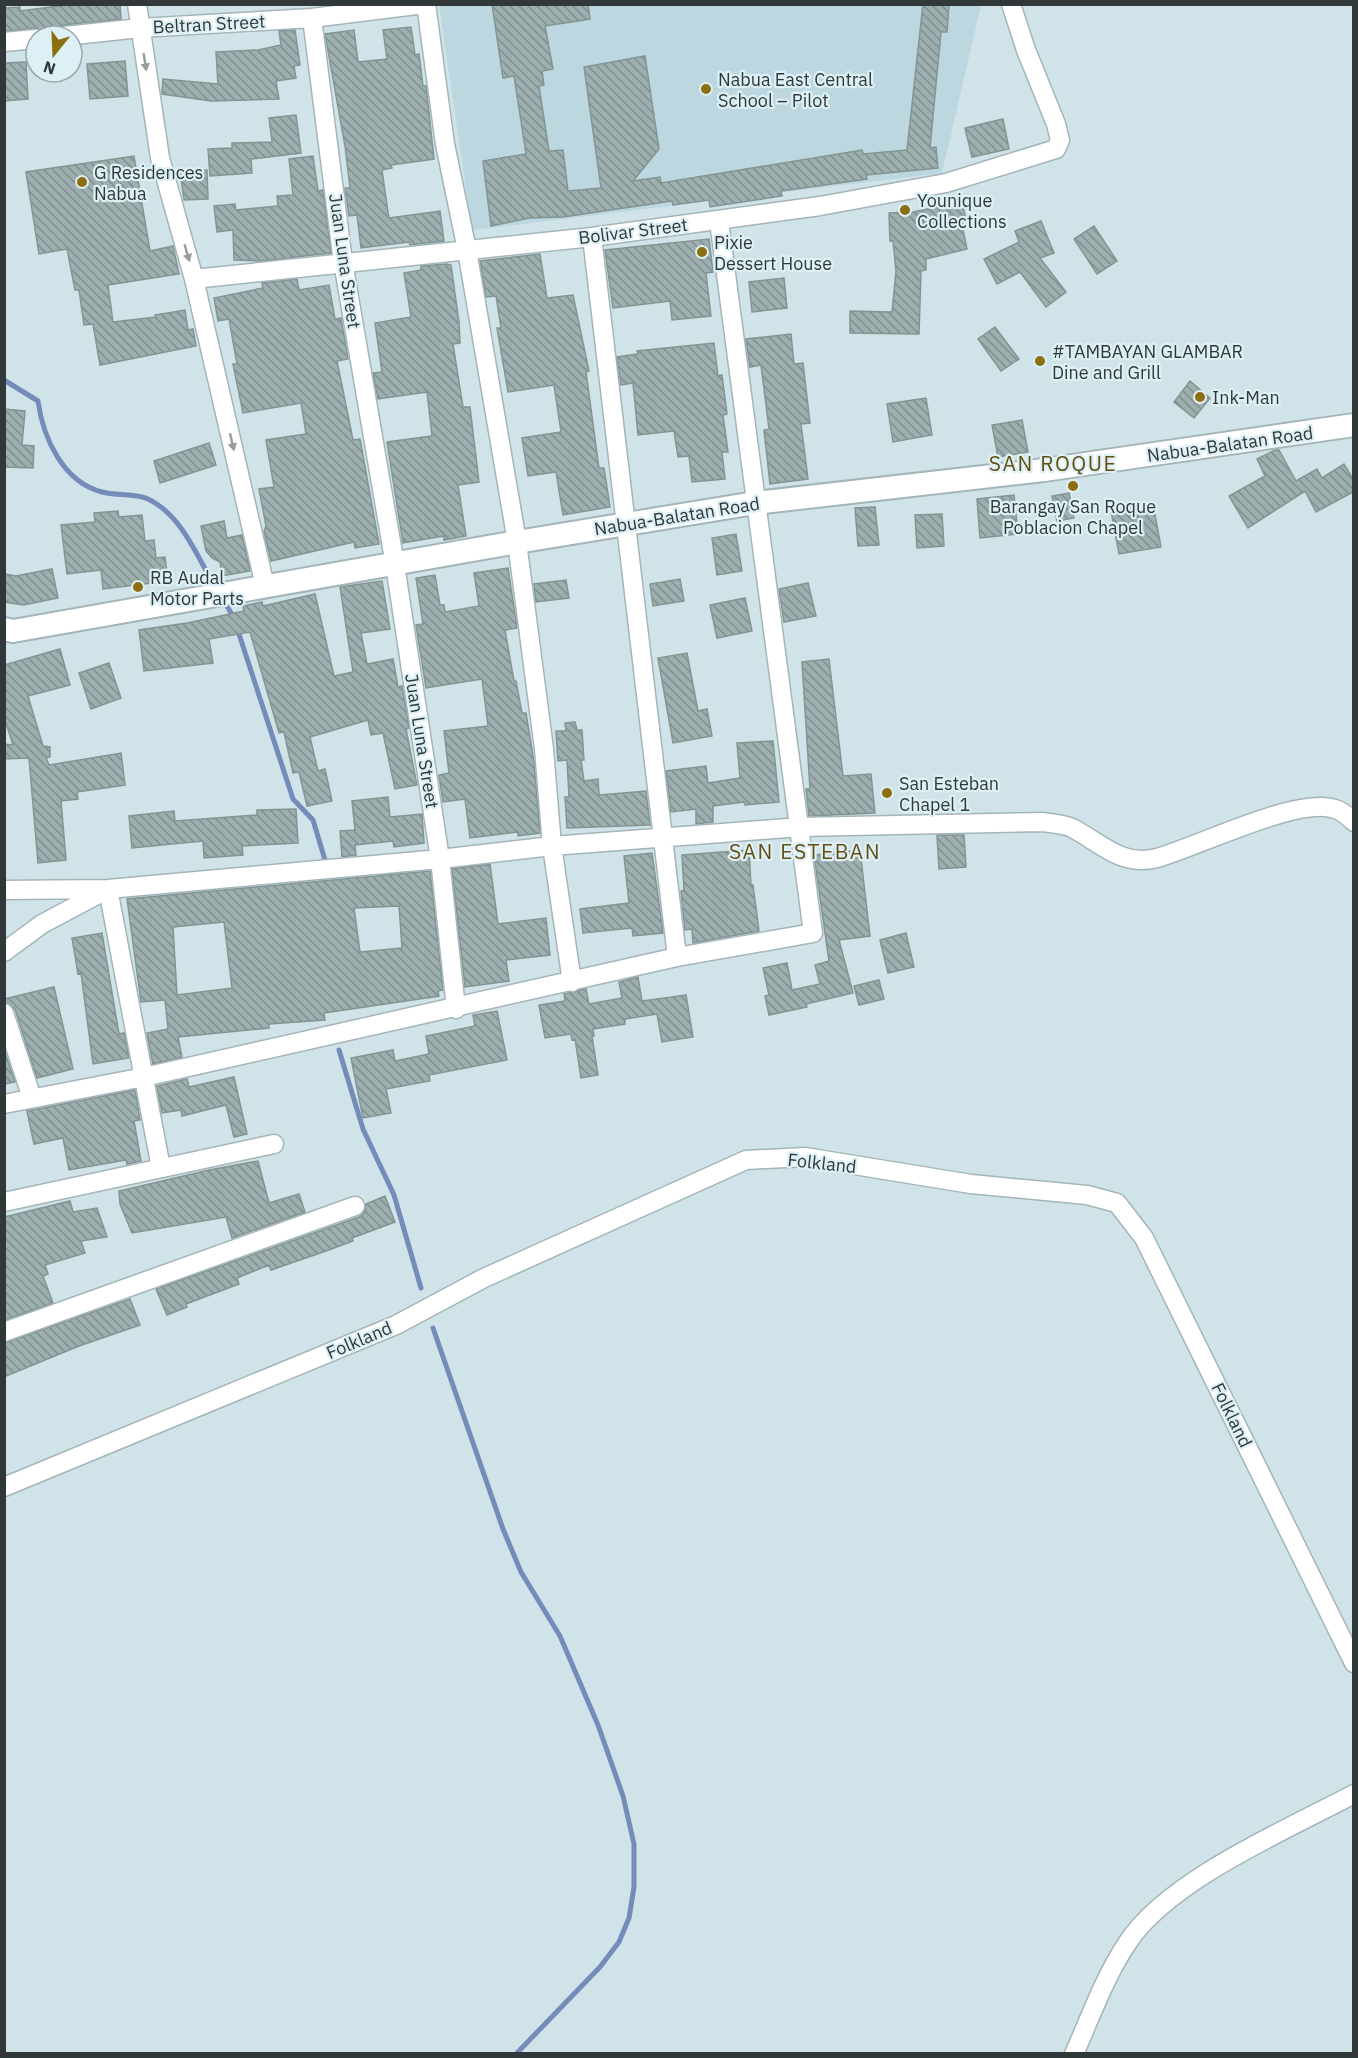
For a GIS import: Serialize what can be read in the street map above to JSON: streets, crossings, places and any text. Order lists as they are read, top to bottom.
{
  "streets": {
    "main road": ["Nabua-Balatan Road"],
    "street": [
      "Beltran Street",
      "Bolivar Street",
      "Juan Luna Street",
      "Folkland"
    ]
  },
  "crossings": [
    ["Beltran Street", "Bolivar Street"],
    ["Beltran Street", "Juan Luna Street"],
    ["Beltran Street", "Nabua-Balatan Road"],
    ["Bolivar Street", "Juan Luna Street"],
    ["Juan Luna Street", "Nabua-Balatan Road"]
  ],
  "districts": ["SAN ROQUE", "SAN ESTEBAN"],
  "places": [
    "Nabua East Central School – Pilot",
    "G Residences Nabua",
    "Younique Collections",
    "Pixie Dessert House",
    "#TAMBAYAN GLAMBAR Dine and Grill",
    "Ink-Man",
    "Barangay San Roque Poblacion Chapel",
    "RB Audal Motor Parts",
    "San Esteban Chapel 1"
  ],
  "north": "bottom"
}
